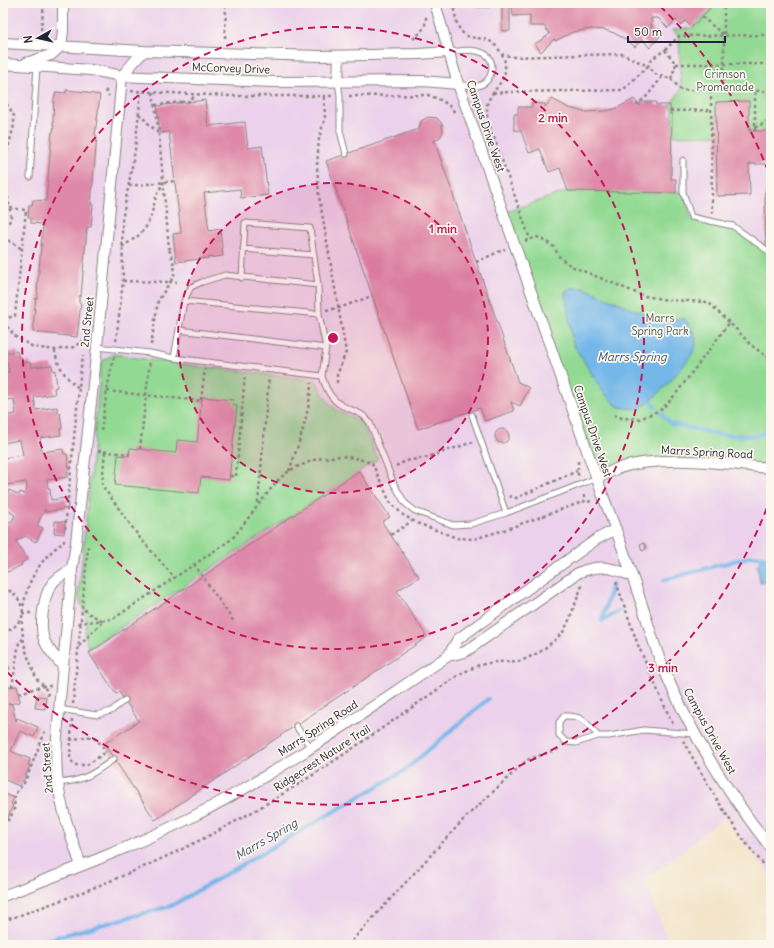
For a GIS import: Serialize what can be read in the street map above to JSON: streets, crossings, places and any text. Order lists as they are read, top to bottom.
{
  "streets": {
    "street": [
      "McCorvey Drive",
      "Campus Drive West",
      "2nd Street",
      "Marrs Spring Road"
    ],
    "path": ["Ridgecrest Nature Trail"]
  },
  "crossings": [
    ["McCorvey Drive", "Campus Drive West"],
    ["McCorvey Drive", "2nd Street"],
    ["Campus Drive West", "Marrs Spring Road"],
    ["2nd Street", "Marrs Spring Road"]
  ],
  "water": ["Marrs Spring"],
  "parks": ["Crimson Promenade", "Marrs Spring Park"],
  "scale_bar": "50 m",
  "north": "left",
  "rings": ["2 min", "1 min", "3 min"]
}
